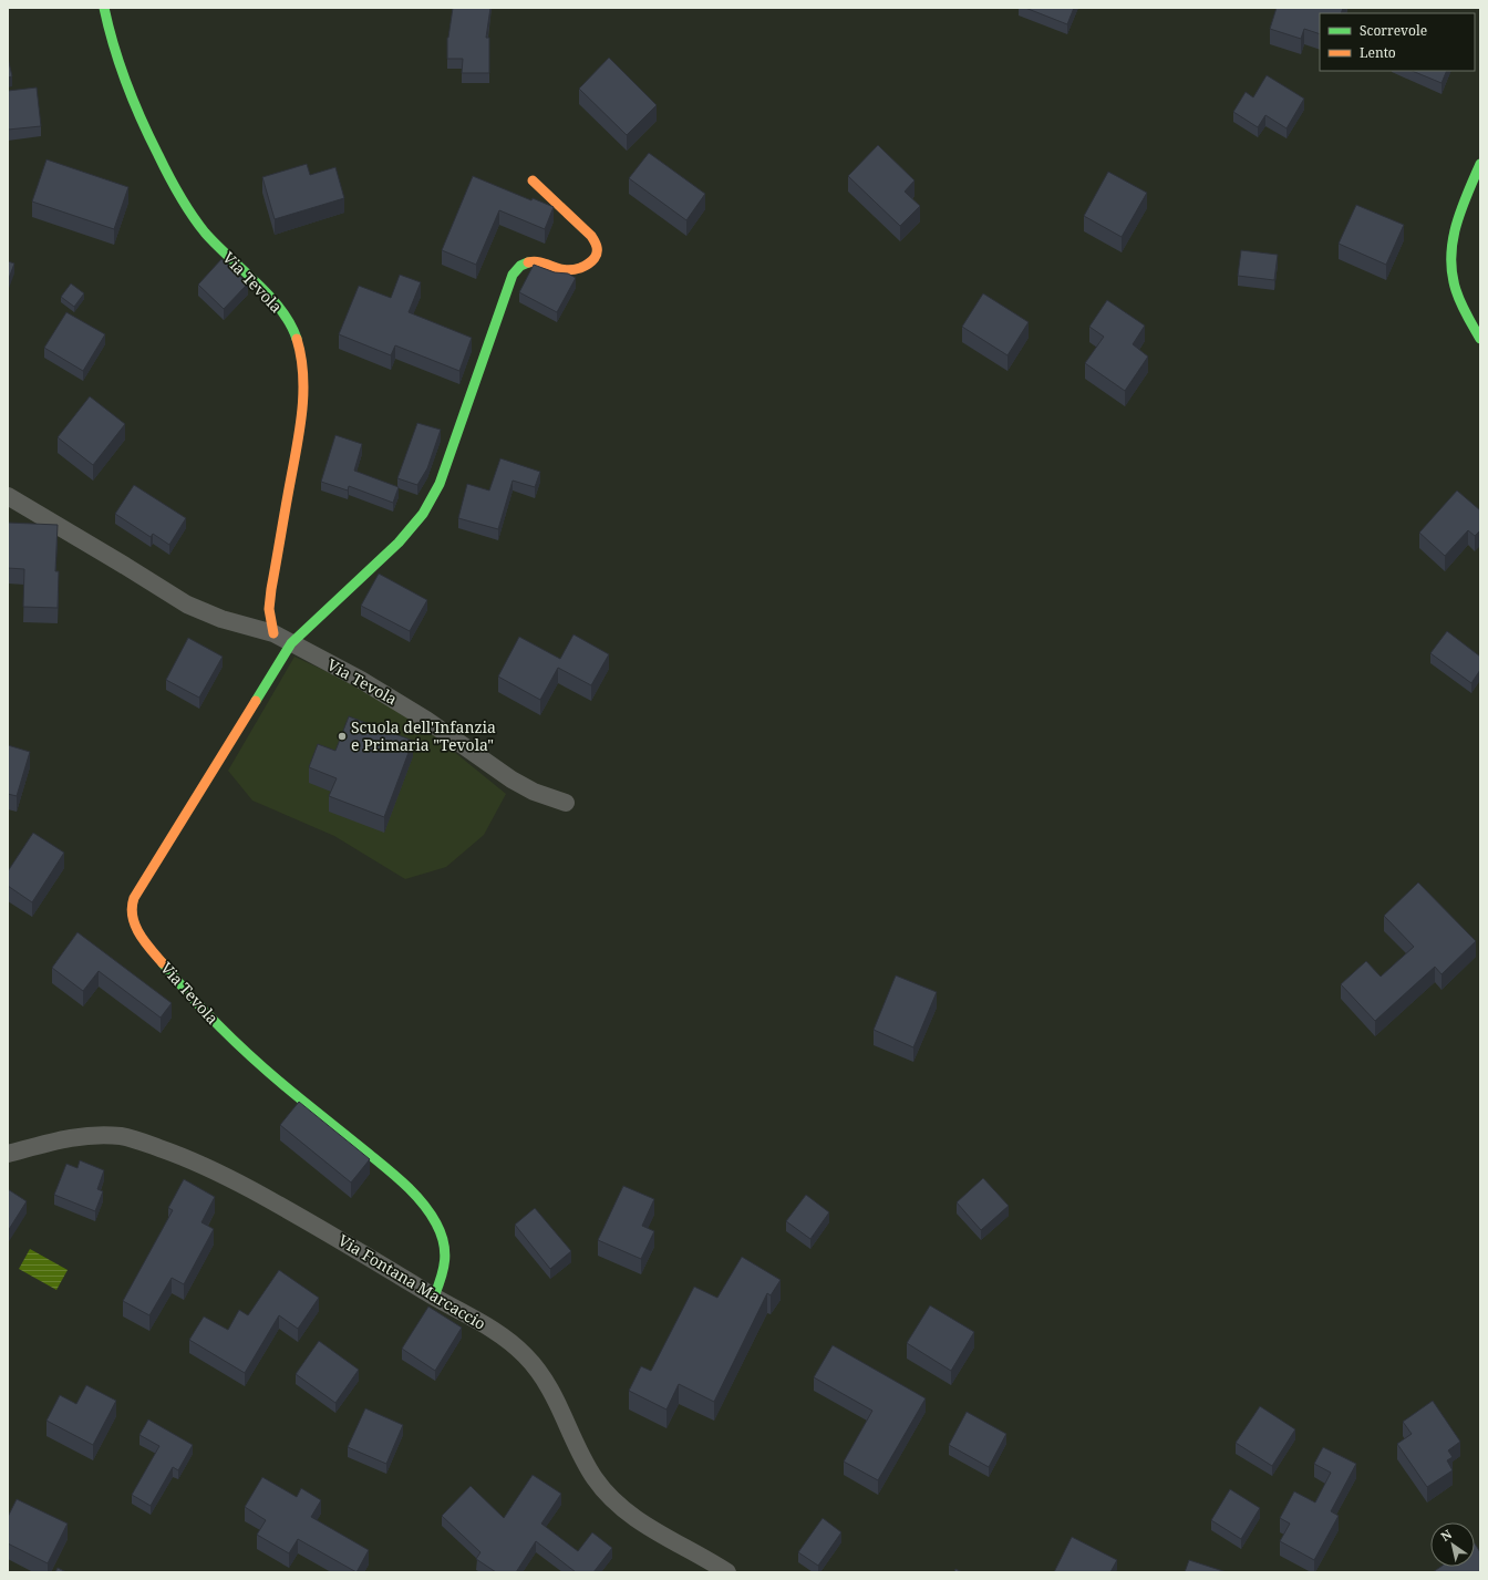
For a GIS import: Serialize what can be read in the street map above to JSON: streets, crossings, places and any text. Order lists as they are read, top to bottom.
{
  "streets": {
    "street": ["Via Tevola", "Via Fontana Marcaccio"]
  },
  "crossings": [
    ["Via Tevola", "Via Fontana Marcaccio"]
  ],
  "places": ["Scuola dell'Infanzia e Primaria \"Tevola\""],
  "legend": ["Scorrevole", "Lento"],
  "north": "top left"
}
